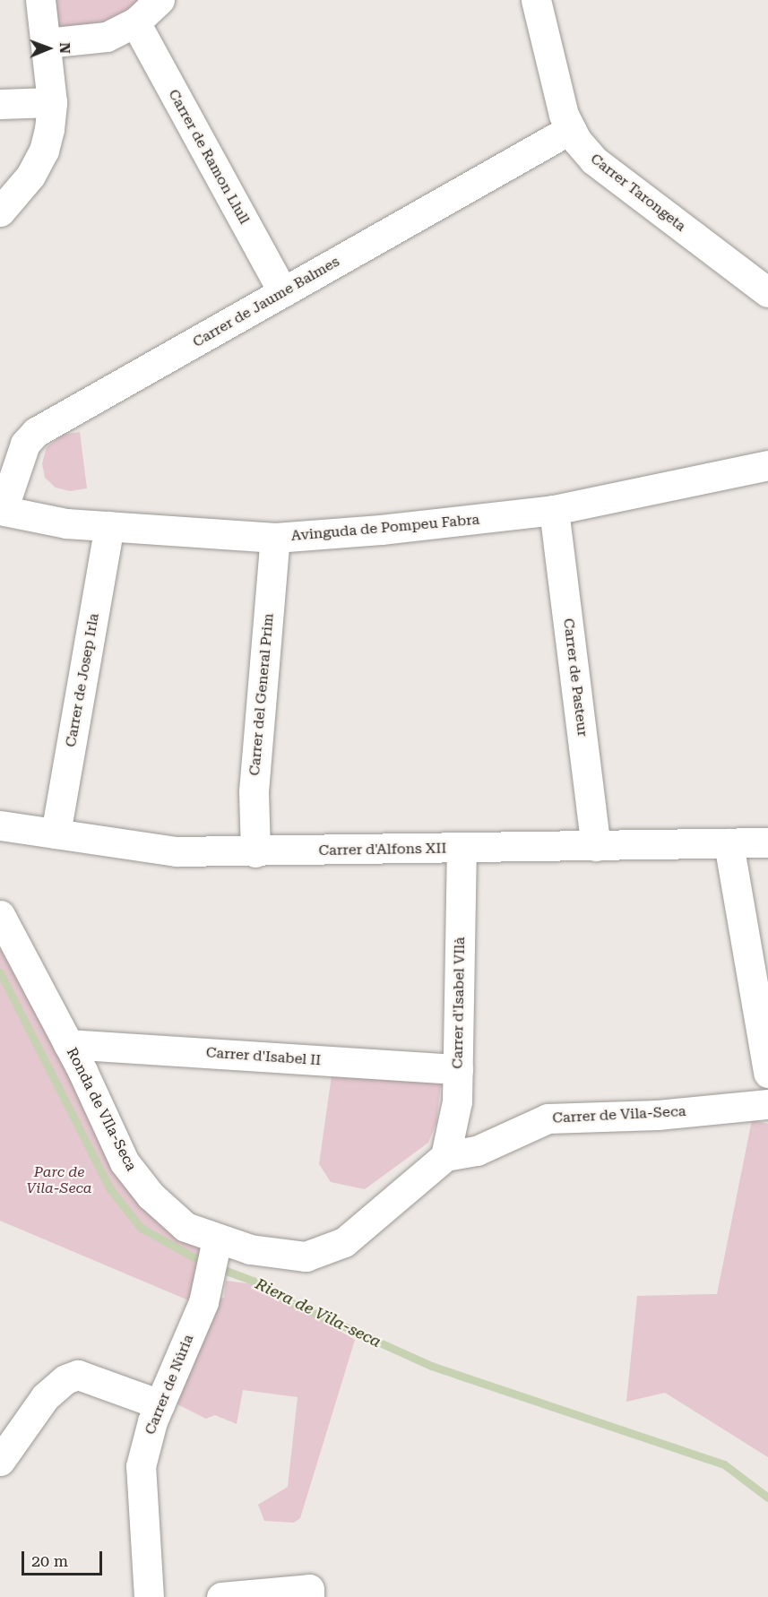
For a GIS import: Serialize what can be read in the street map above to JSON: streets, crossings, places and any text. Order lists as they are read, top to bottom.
{
  "streets": {
    "street": [
      "Carrer de Ramon Llull",
      "Carrer Tarongeta",
      "Carrer de Jaume Balmes",
      "Avinguda de Pompeu Fabra",
      "Carrer de Pasteur",
      "Carrer de Josep Irla",
      "Carrer del General Prim",
      "Carrer d'Alfons XII",
      "Carrer d'Isabel VIlà",
      "Carrer d'Isabel II",
      "Ronda de VIla-Seca",
      "Carrer de Vila-Seca",
      "Carrer de Núria"
    ]
  },
  "crossings": [
    ["Carrer de Ramon Llull", "Carrer de Jaume Balmes"],
    ["Carrer Tarongeta", "Carrer de Jaume Balmes"],
    ["Carrer de Jaume Balmes", "Avinguda de Pompeu Fabra"],
    ["Avinguda de Pompeu Fabra", "Carrer de Pasteur"],
    ["Avinguda de Pompeu Fabra", "Carrer de Josep Irla"],
    ["Avinguda de Pompeu Fabra", "Carrer del General Prim"],
    ["Carrer de Pasteur", "Carrer d'Alfons XII"],
    ["Carrer de Josep Irla", "Carrer d'Alfons XII"],
    ["Carrer del General Prim", "Carrer d'Alfons XII"],
    ["Carrer d'Alfons XII", "Carrer d'Isabel VIlà"],
    ["Carrer d'Isabel VIlà", "Carrer d'Isabel II"],
    ["Carrer d'Isabel VIlà", "Ronda de VIla-Seca"],
    ["Carrer d'Isabel VIlà", "Carrer de Vila-Seca"],
    ["Carrer d'Isabel II", "Ronda de VIla-Seca"],
    ["Ronda de VIla-Seca", "Carrer de Vila-Seca"],
    ["Ronda de VIla-Seca", "Carrer de Núria"]
  ],
  "water": ["Riera de Vila-seca"],
  "parks": ["Parc de Vila-Seca"],
  "scale_bar": "20 m",
  "north": "right"
}
